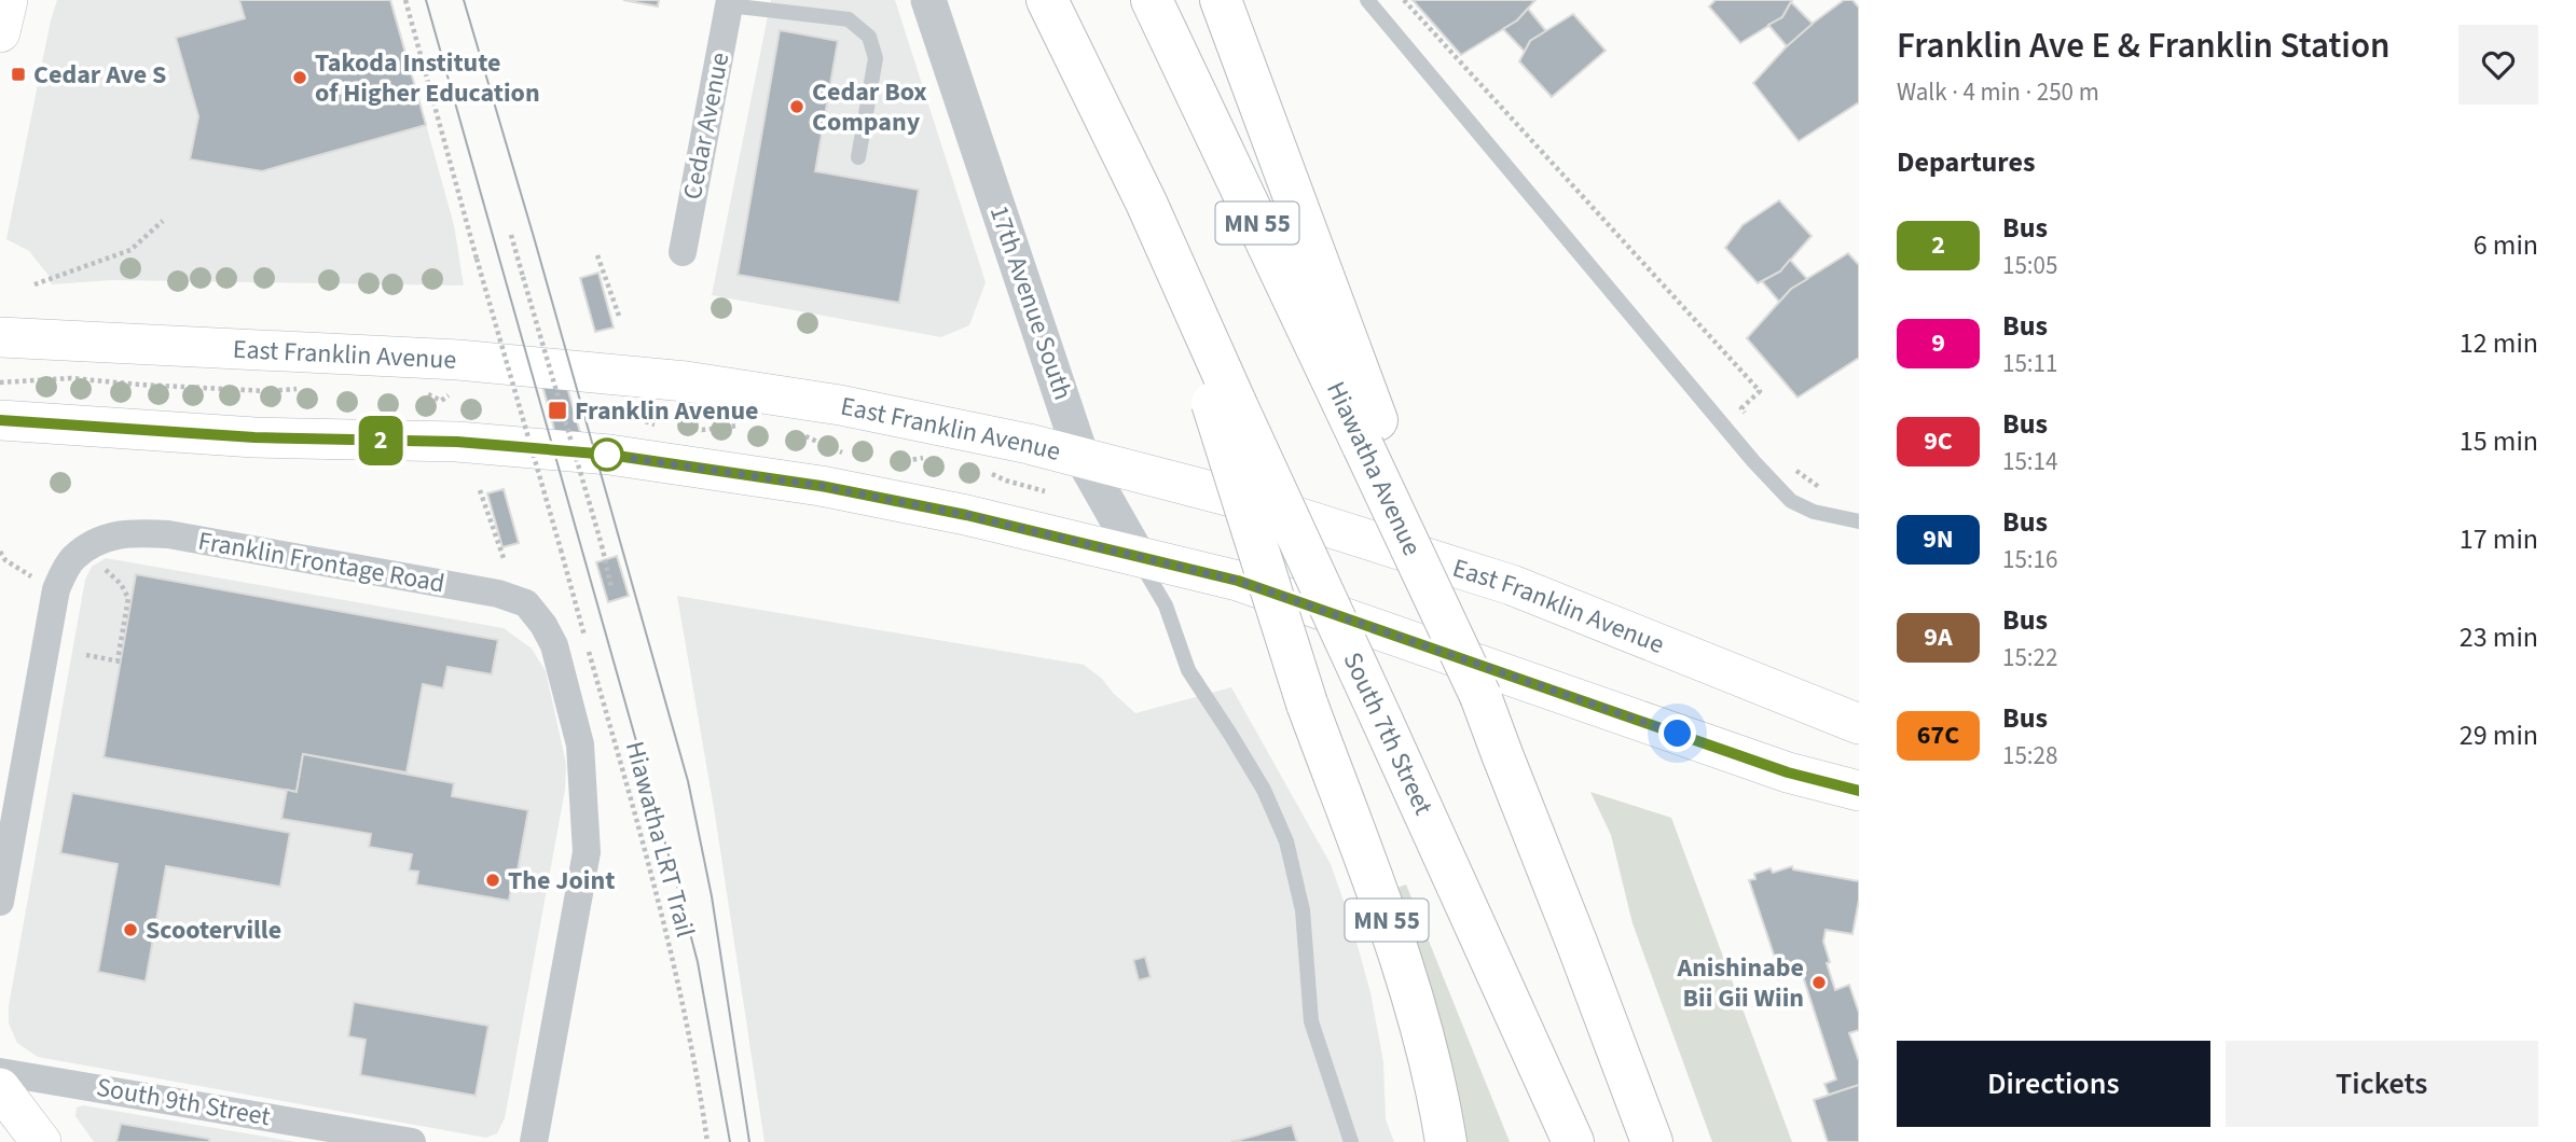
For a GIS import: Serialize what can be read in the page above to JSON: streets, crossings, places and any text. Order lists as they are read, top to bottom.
{
  "streets": {
    "highway": ["MN 55", "Hiawatha Avenue", "South 7th Street"],
    "main road": ["East Franklin Avenue"],
    "street": [
      "Cedar Avenue",
      "17th Avenue South",
      "Franklin Frontage Road",
      "South 9th Street"
    ],
    "path": ["Hiawatha LRT Trail"]
  },
  "crossings": [
    ["MN 55", "Hiawatha Avenue"],
    ["MN 55", "South 7th Street"],
    ["17th Avenue South", "East Franklin Avenue"]
  ],
  "places": {
    "transit": ["Cedar Ave S", "Franklin Avenue"],
    "other": [
      "Takoda Institute of Higher Education",
      "Cedar Box Company",
      "The Joint",
      "Scooterville",
      "Anishinabe Bii Gii Wiin"
    ]
  },
  "lines": ["bus line 2"],
  "page": {
    "on_map": "2",
    "heading": [
      ["Franklin Ave E & Franklin Station", "Walk · 4 min · 250 m"],
      "Departures"
    ],
    "list": [
      {
        "mark": "2",
        "name": "Bus",
        "note": "15:05",
        "value": "6 min"
      },
      {
        "mark": "9",
        "name": "Bus",
        "note": "15:11",
        "value": "12 min"
      },
      {
        "mark": "9C",
        "name": "Bus",
        "note": "15:14",
        "value": "15 min"
      },
      {
        "mark": "9N",
        "name": "Bus",
        "note": "15:16",
        "value": "17 min"
      },
      {
        "mark": "9A",
        "name": "Bus",
        "note": "15:22",
        "value": "23 min"
      },
      {
        "mark": "67C",
        "name": "Bus",
        "note": "15:28",
        "value": "29 min"
      }
    ],
    "buttons": ["Directions", "Tickets"]
  }
}
